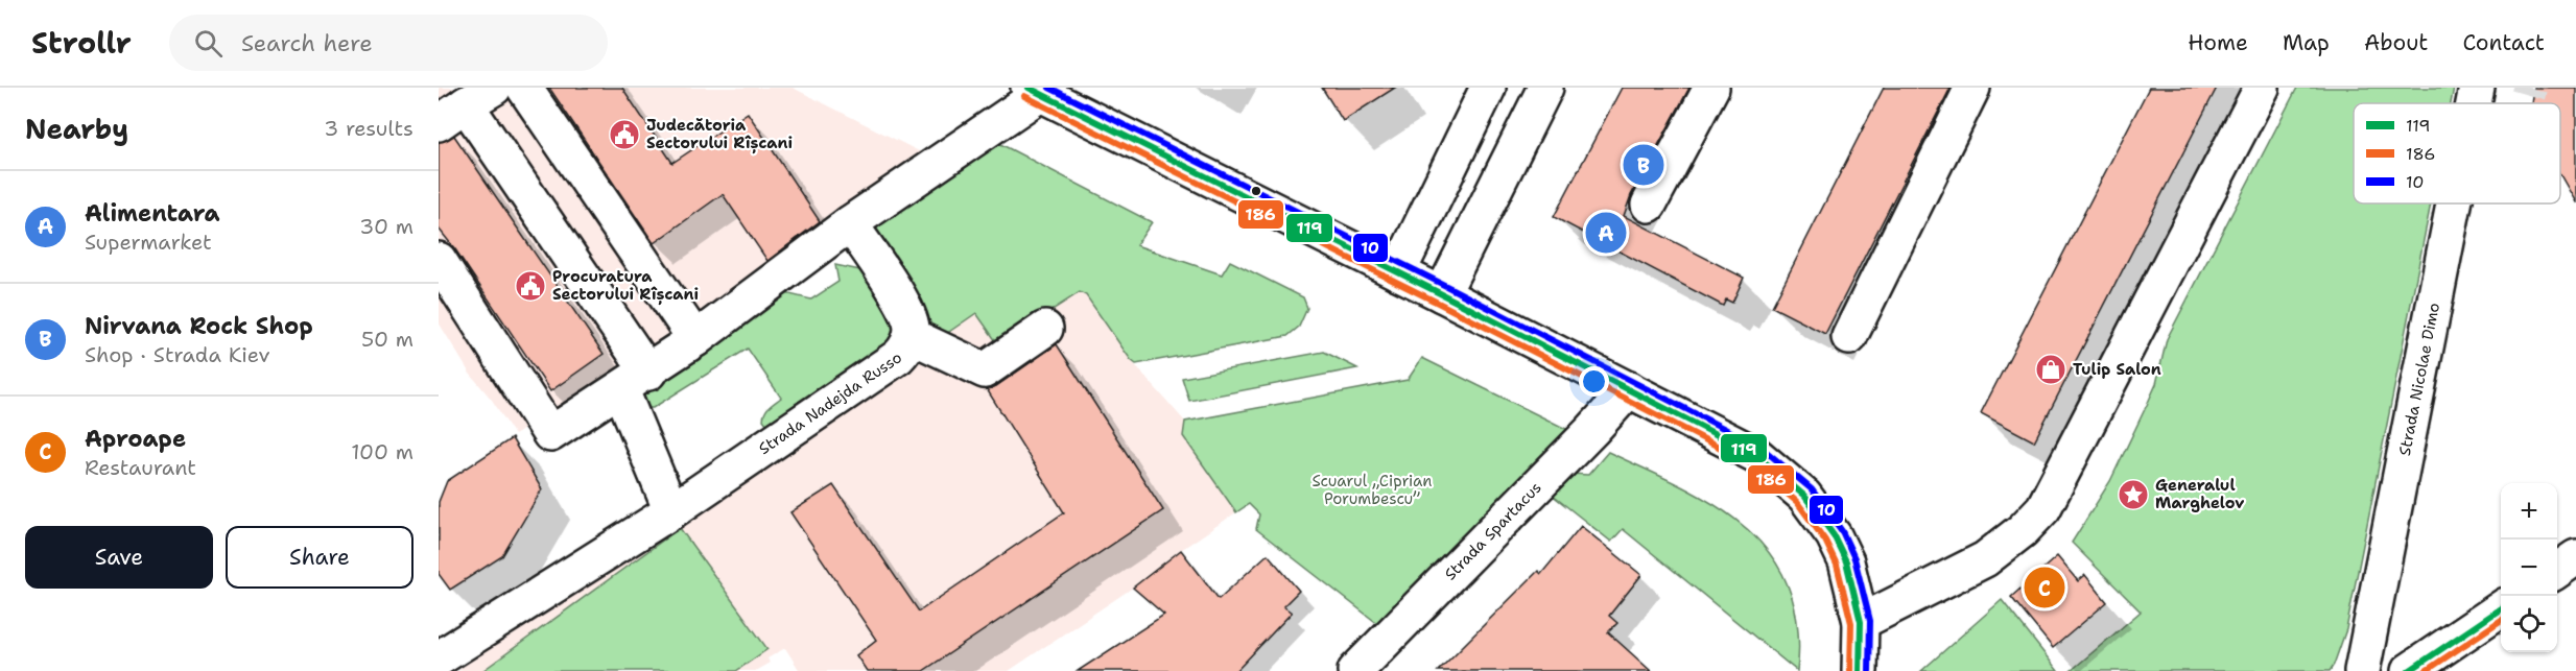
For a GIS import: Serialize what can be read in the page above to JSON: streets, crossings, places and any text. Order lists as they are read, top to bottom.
{
  "streets": {
    "street": ["Strada Nicolae Dimo", "Strada Nadejda Russo", "Strada Spartacus"]
  },
  "parks": ["Scuarul „Ciprian Porumbescu”"],
  "places": {
    "public building": ["Judecătoria Sectorului Rîșcani", "Procuratura Sectorului Rîșcani"],
    "shop": ["Tulip Salon"],
    "place": ["Generalul Marghelov"]
  },
  "lines": ["transit line 119", "transit line 10", "transit line 186"],
  "legend": ["119", "186", "10"],
  "page": {
    "header": "Strollr",
    "search": "Search here",
    "nav": [
      "Home",
      "Map",
      "About",
      "Contact"
    ],
    "heading": ["Nearby", "3 results"],
    "pins": ["B", "A", "C"],
    "list": [
      {
        "mark": "A",
        "name": "Alimentara",
        "note": "Supermarket",
        "value": "30 m"
      },
      {
        "mark": "B",
        "name": "Nirvana Rock Shop",
        "note": "Shop · Strada Kiev",
        "value": "50 m"
      },
      {
        "mark": "C",
        "name": "Aproape",
        "note": "Restaurant",
        "value": "100 m"
      }
    ],
    "map_buttons": ["+", "−"],
    "buttons": ["Save", "Share"]
  }
}
